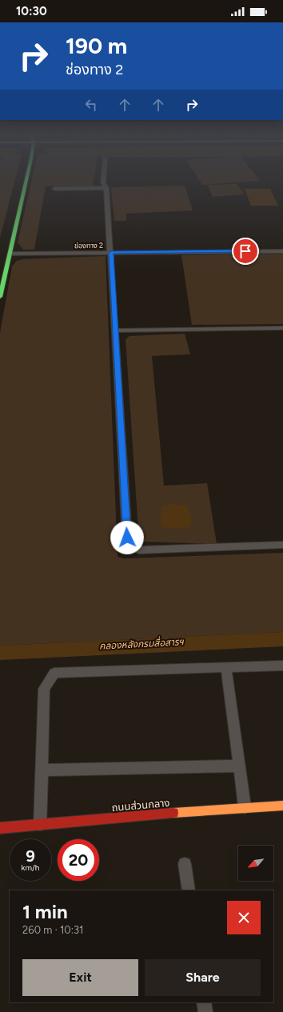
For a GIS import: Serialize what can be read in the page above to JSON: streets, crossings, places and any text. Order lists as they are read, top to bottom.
{
  "streets": {
    "main road": ["ถนนส่วนกลาง"],
    "lane": ["ช่องทาง 2"]
  },
  "water": ["คลองหลังกรมสื่อสารฯ"],
  "north": "bottom left",
  "page": {
    "status": "10:30",
    "turn": ["190 m", "ช่องทาง 2"],
    "speed": "9 km/h",
    "limit": "20",
    "heading": ["1 min", "260 m · 10:31"],
    "buttons": ["Exit", "Share"]
  }
}
